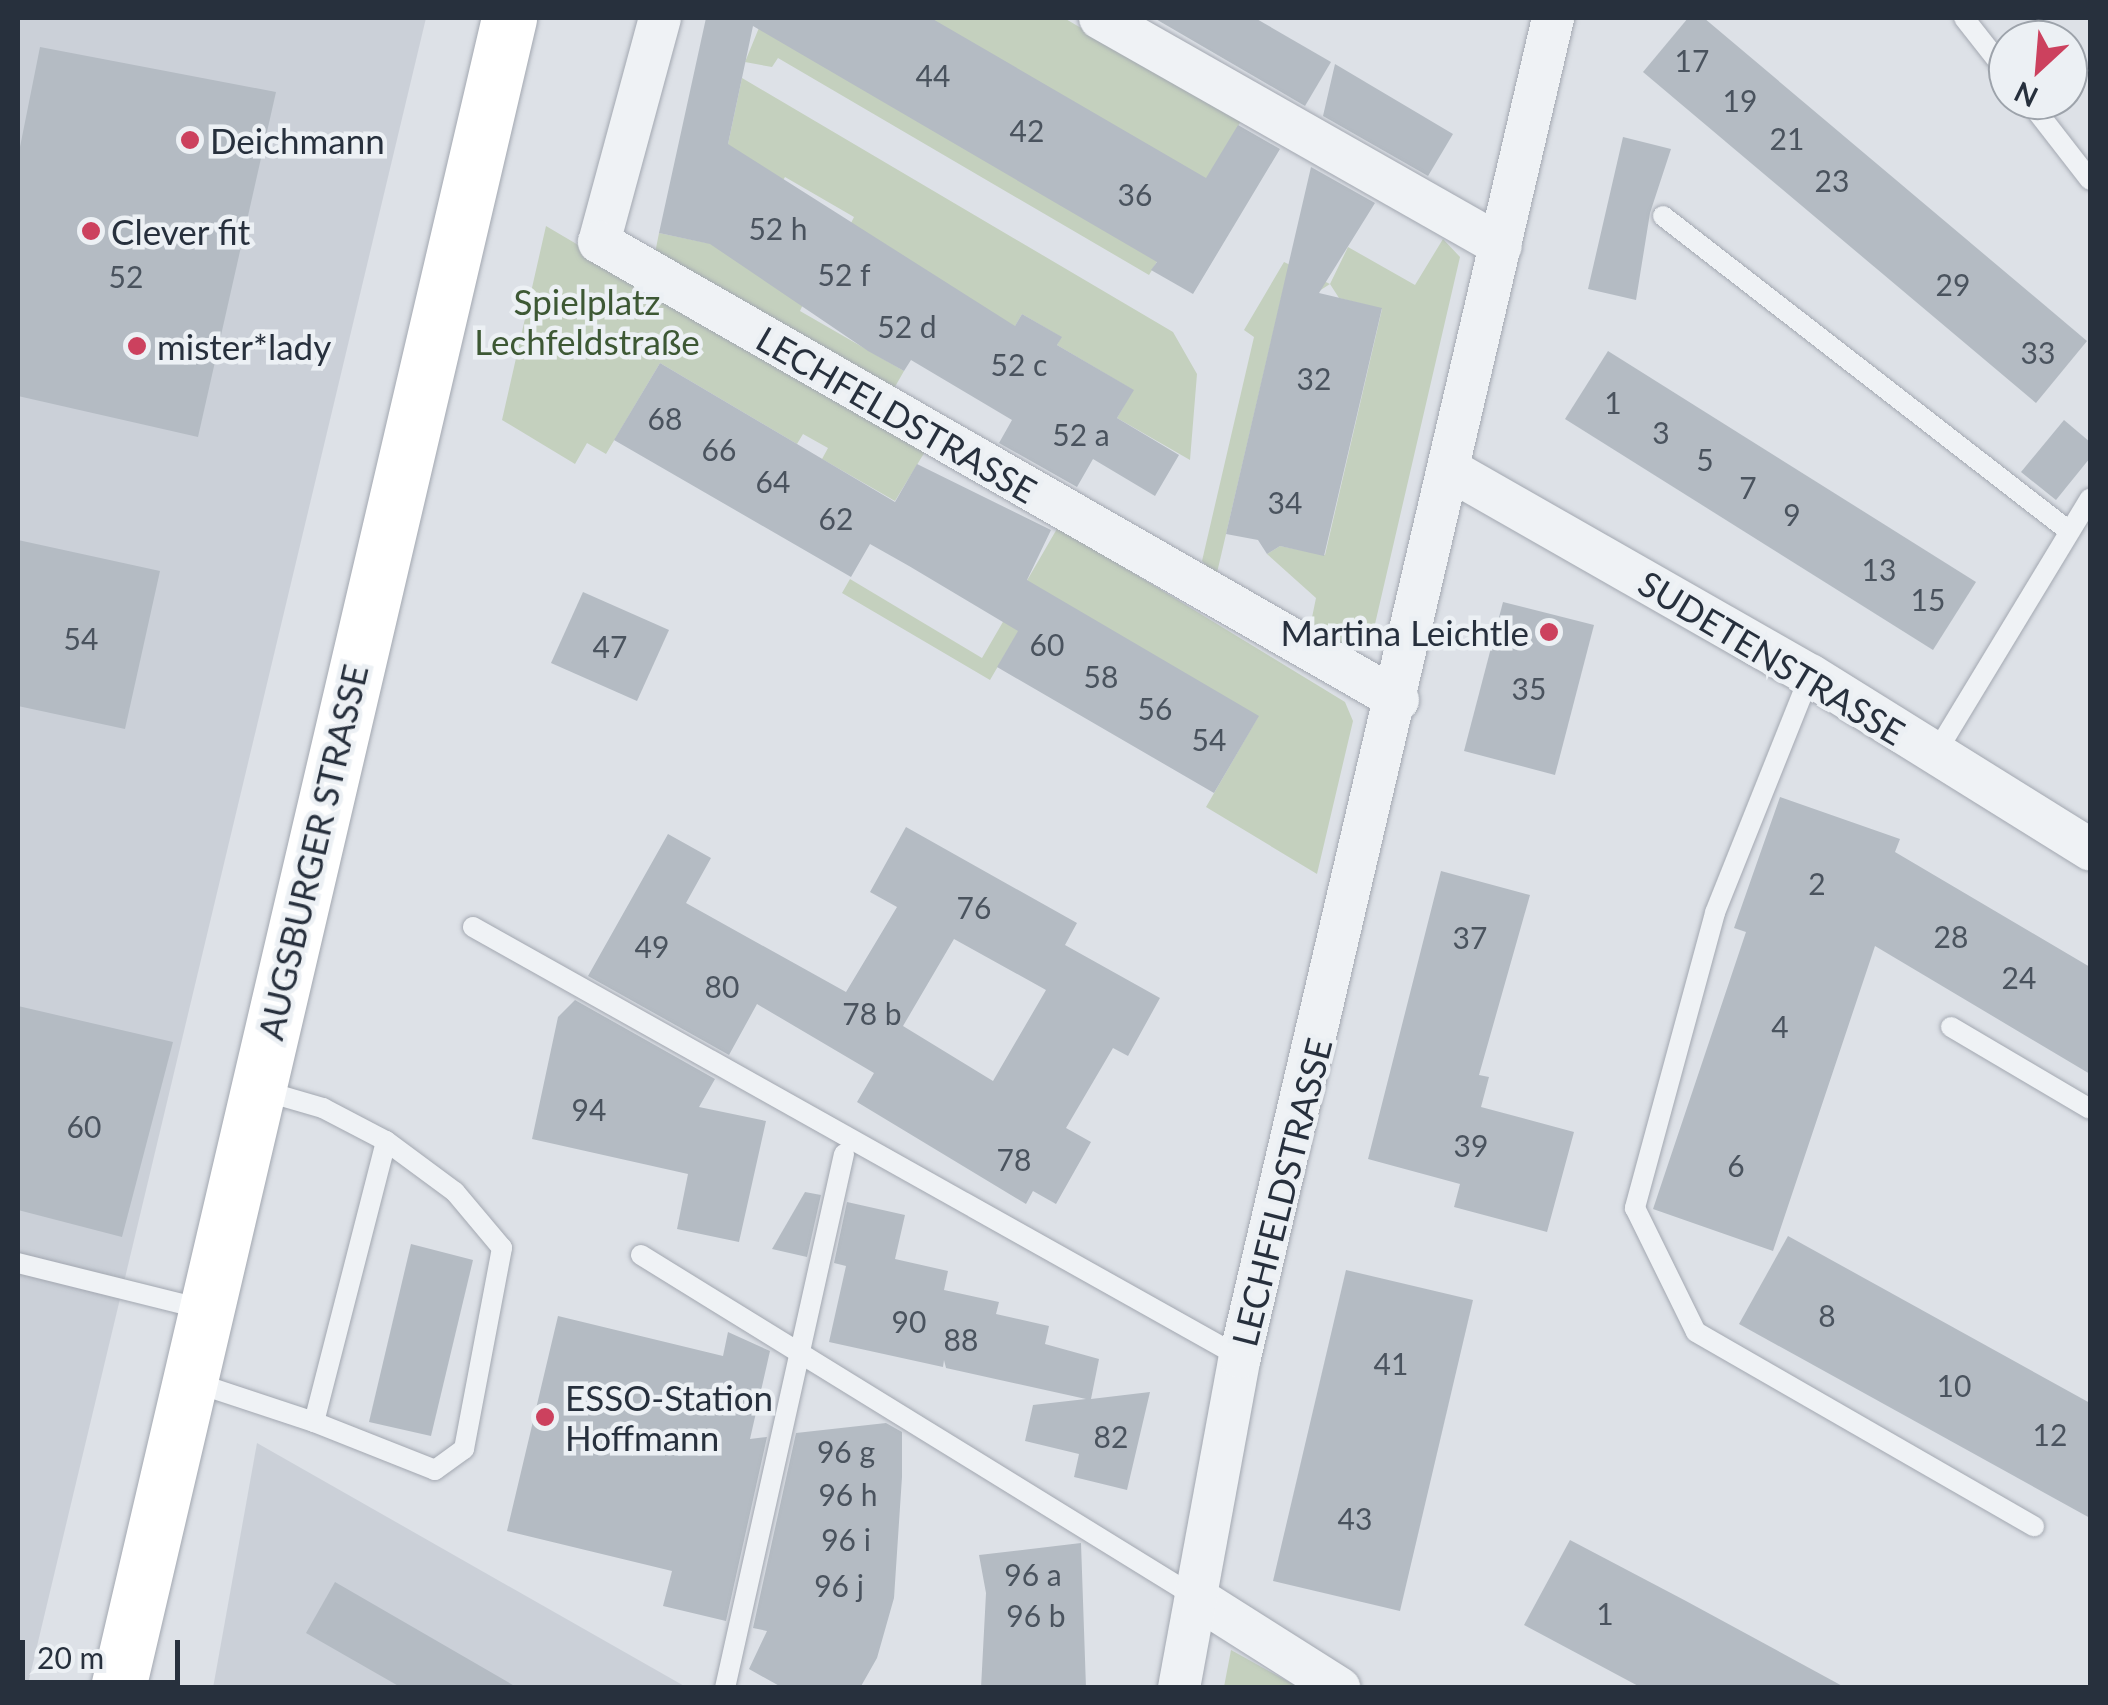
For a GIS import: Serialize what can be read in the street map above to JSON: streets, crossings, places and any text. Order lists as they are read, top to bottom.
{
  "streets": {
    "main road": ["AUGSBURGER STRASSE"],
    "street": ["LECHFELDSTRASSE", "SUDETENSTRASSE"]
  },
  "crossings": [
    ["LECHFELDSTRASSE", "SUDETENSTRASSE"]
  ],
  "parks": ["Spielplatz Lechfeldstraße"],
  "places": [
    "Deichmann",
    "Clever fit",
    "mister*lady",
    "Martina Leichtle",
    "ESSO-Station Hoffmann"
  ],
  "house_numbers": [
    "17",
    "44",
    "19",
    "42",
    "21",
    "23",
    "36",
    "52 h",
    "52 f",
    "52",
    "29",
    "52 d",
    "33",
    "52 c",
    "32",
    "1",
    "68",
    "3",
    "52 a",
    "66",
    "5",
    "64",
    "7",
    "34",
    "9",
    "62",
    "13",
    "15",
    "54",
    "60",
    "47",
    "58",
    "35",
    "56",
    "54",
    "2",
    "76",
    "28",
    "37",
    "49",
    "24",
    "80",
    "78 b",
    "4",
    "94",
    "60",
    "39",
    "78",
    "6",
    "8",
    "90",
    "88",
    "41",
    "10",
    "12",
    "82",
    "96 g",
    "96 h",
    "43",
    "96 i",
    "96 a",
    "96 j",
    "1",
    "96 b"
  ],
  "scale_bar": "20 m",
  "north": "bottom left"
}
